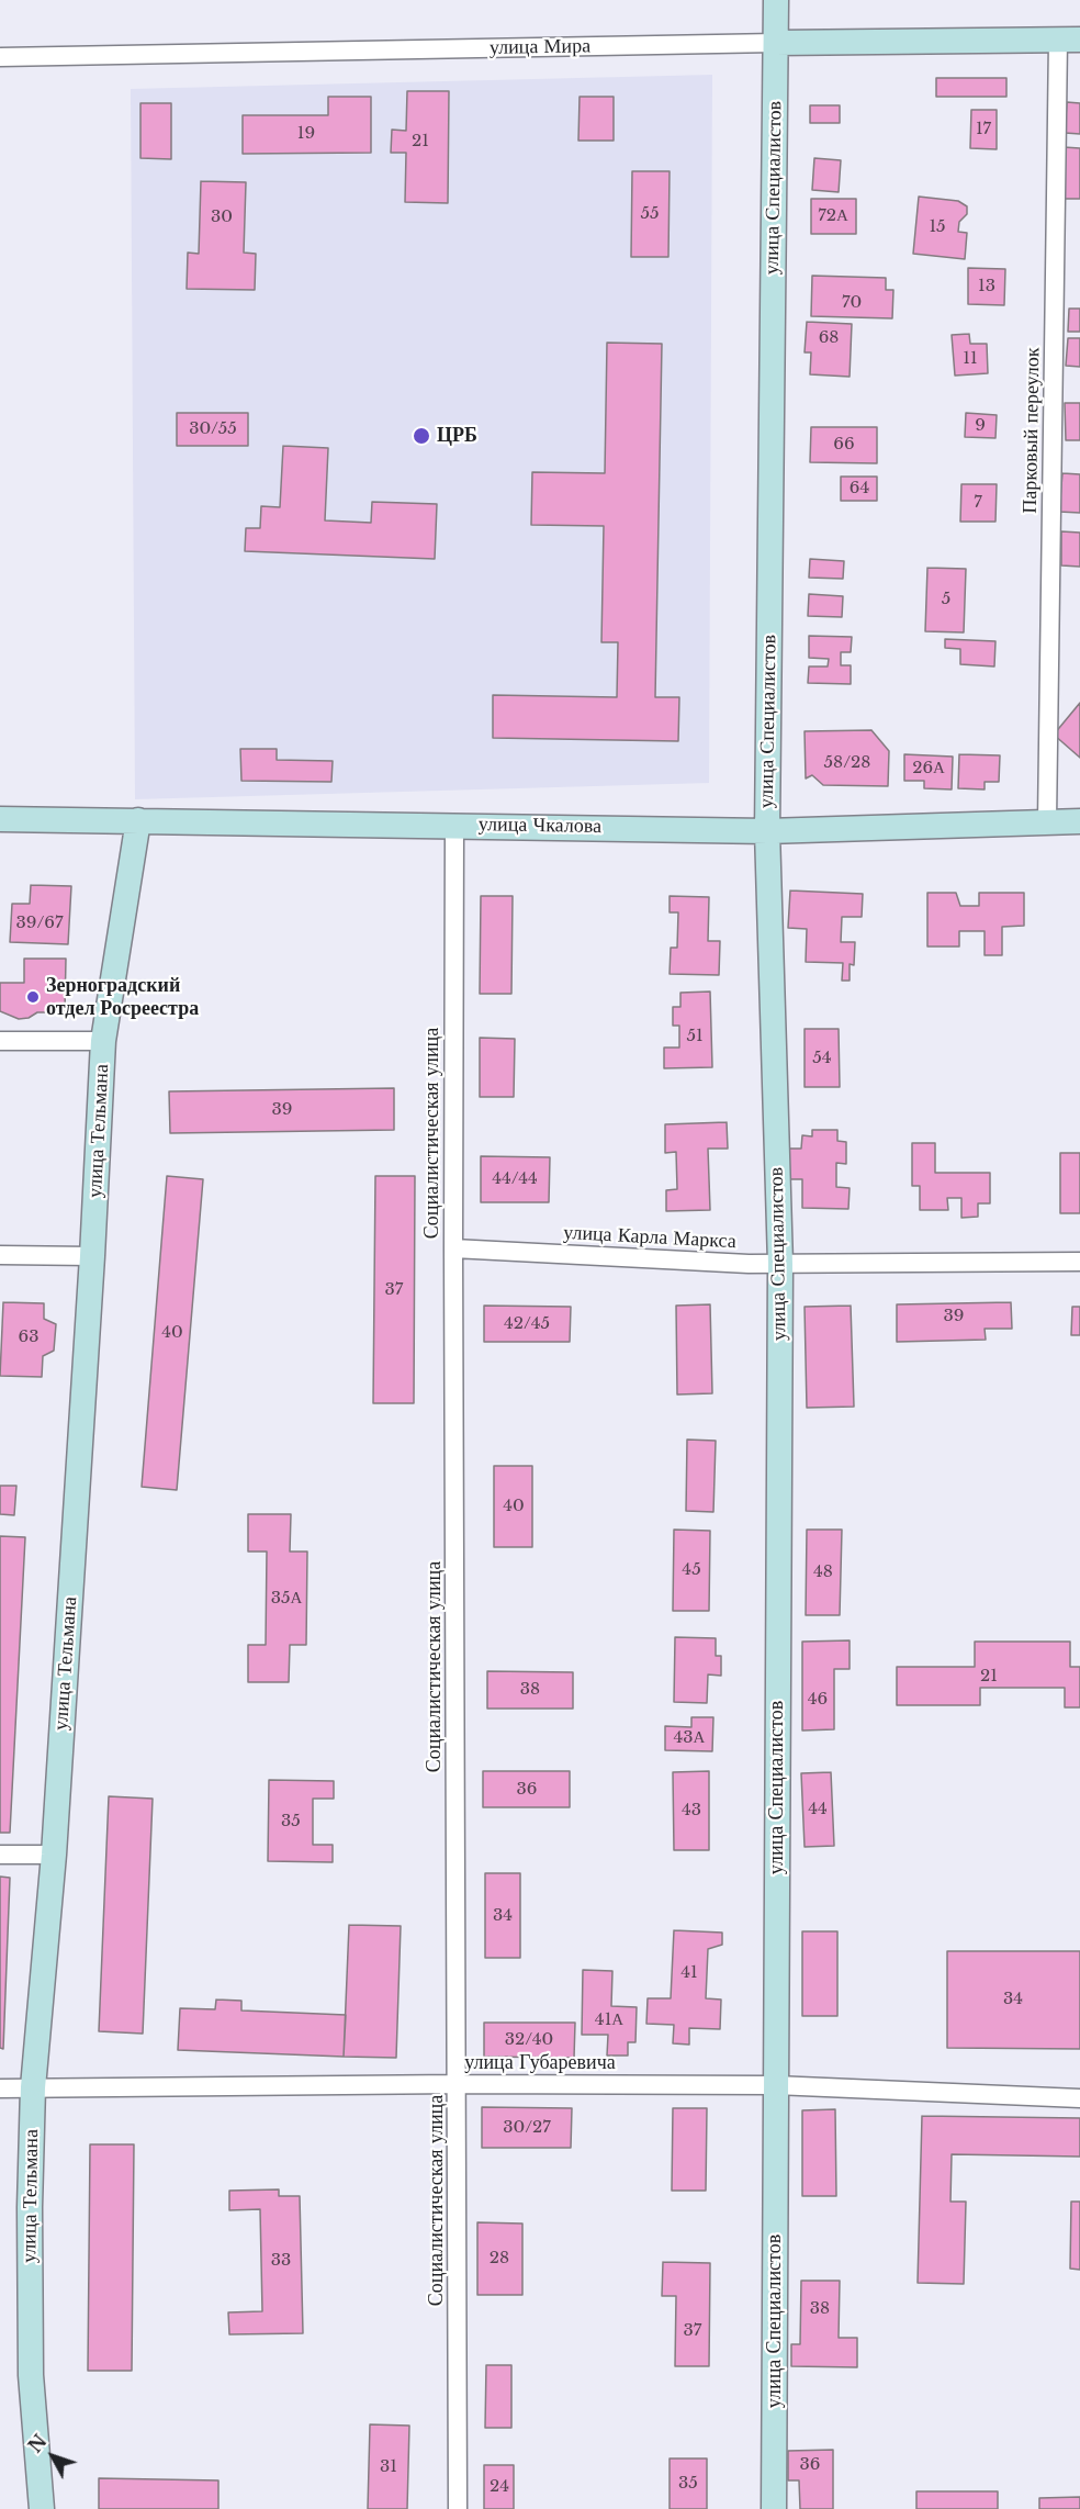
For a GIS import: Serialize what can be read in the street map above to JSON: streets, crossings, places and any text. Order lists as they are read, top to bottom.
{
  "streets": {
    "street": [
      "улица Мира",
      "улица Специалистов",
      "Парковый переулок",
      "улица Чкалова",
      "улица Тельмана",
      "Социалистическая улица",
      "улица Карла Маркса",
      "улица Губаревича"
    ]
  },
  "crossings": [
    ["улица Мира", "улица Специалистов"],
    ["улица Мира", "Парковый переулок"],
    ["улица Специалистов", "улица Чкалова"],
    ["улица Специалистов", "улица Карла Маркса"],
    ["улица Специалистов", "улица Губаревича"],
    ["Парковый переулок", "улица Чкалова"],
    ["улица Чкалова", "улица Тельмана"],
    ["улица Чкалова", "Социалистическая улица"],
    ["улица Тельмана", "улица Губаревича"],
    ["Социалистическая улица", "улица Карла Маркса"],
    ["Социалистическая улица", "улица Губаревича"]
  ],
  "places": ["ЦРБ", "Зерноградский отдел Росреестра"],
  "house_numbers": [
    "17",
    "19",
    "21",
    "55",
    "72А",
    "30",
    "15",
    "13",
    "70",
    "68",
    "11",
    "9",
    "30/55",
    "66",
    "64",
    "7",
    "5",
    "58/28",
    "26А",
    "39/67",
    "51",
    "54",
    "39",
    "44/44",
    "37",
    "39",
    "42/45",
    "40",
    "63",
    "40",
    "45",
    "48",
    "35А",
    "21",
    "38",
    "46",
    "43А",
    "36",
    "44",
    "43",
    "35",
    "34",
    "41",
    "34",
    "41А",
    "32/40",
    "30/27",
    "28",
    "33",
    "38",
    "37",
    "36",
    "31",
    "35",
    "24"
  ],
  "north": "top left"
}
